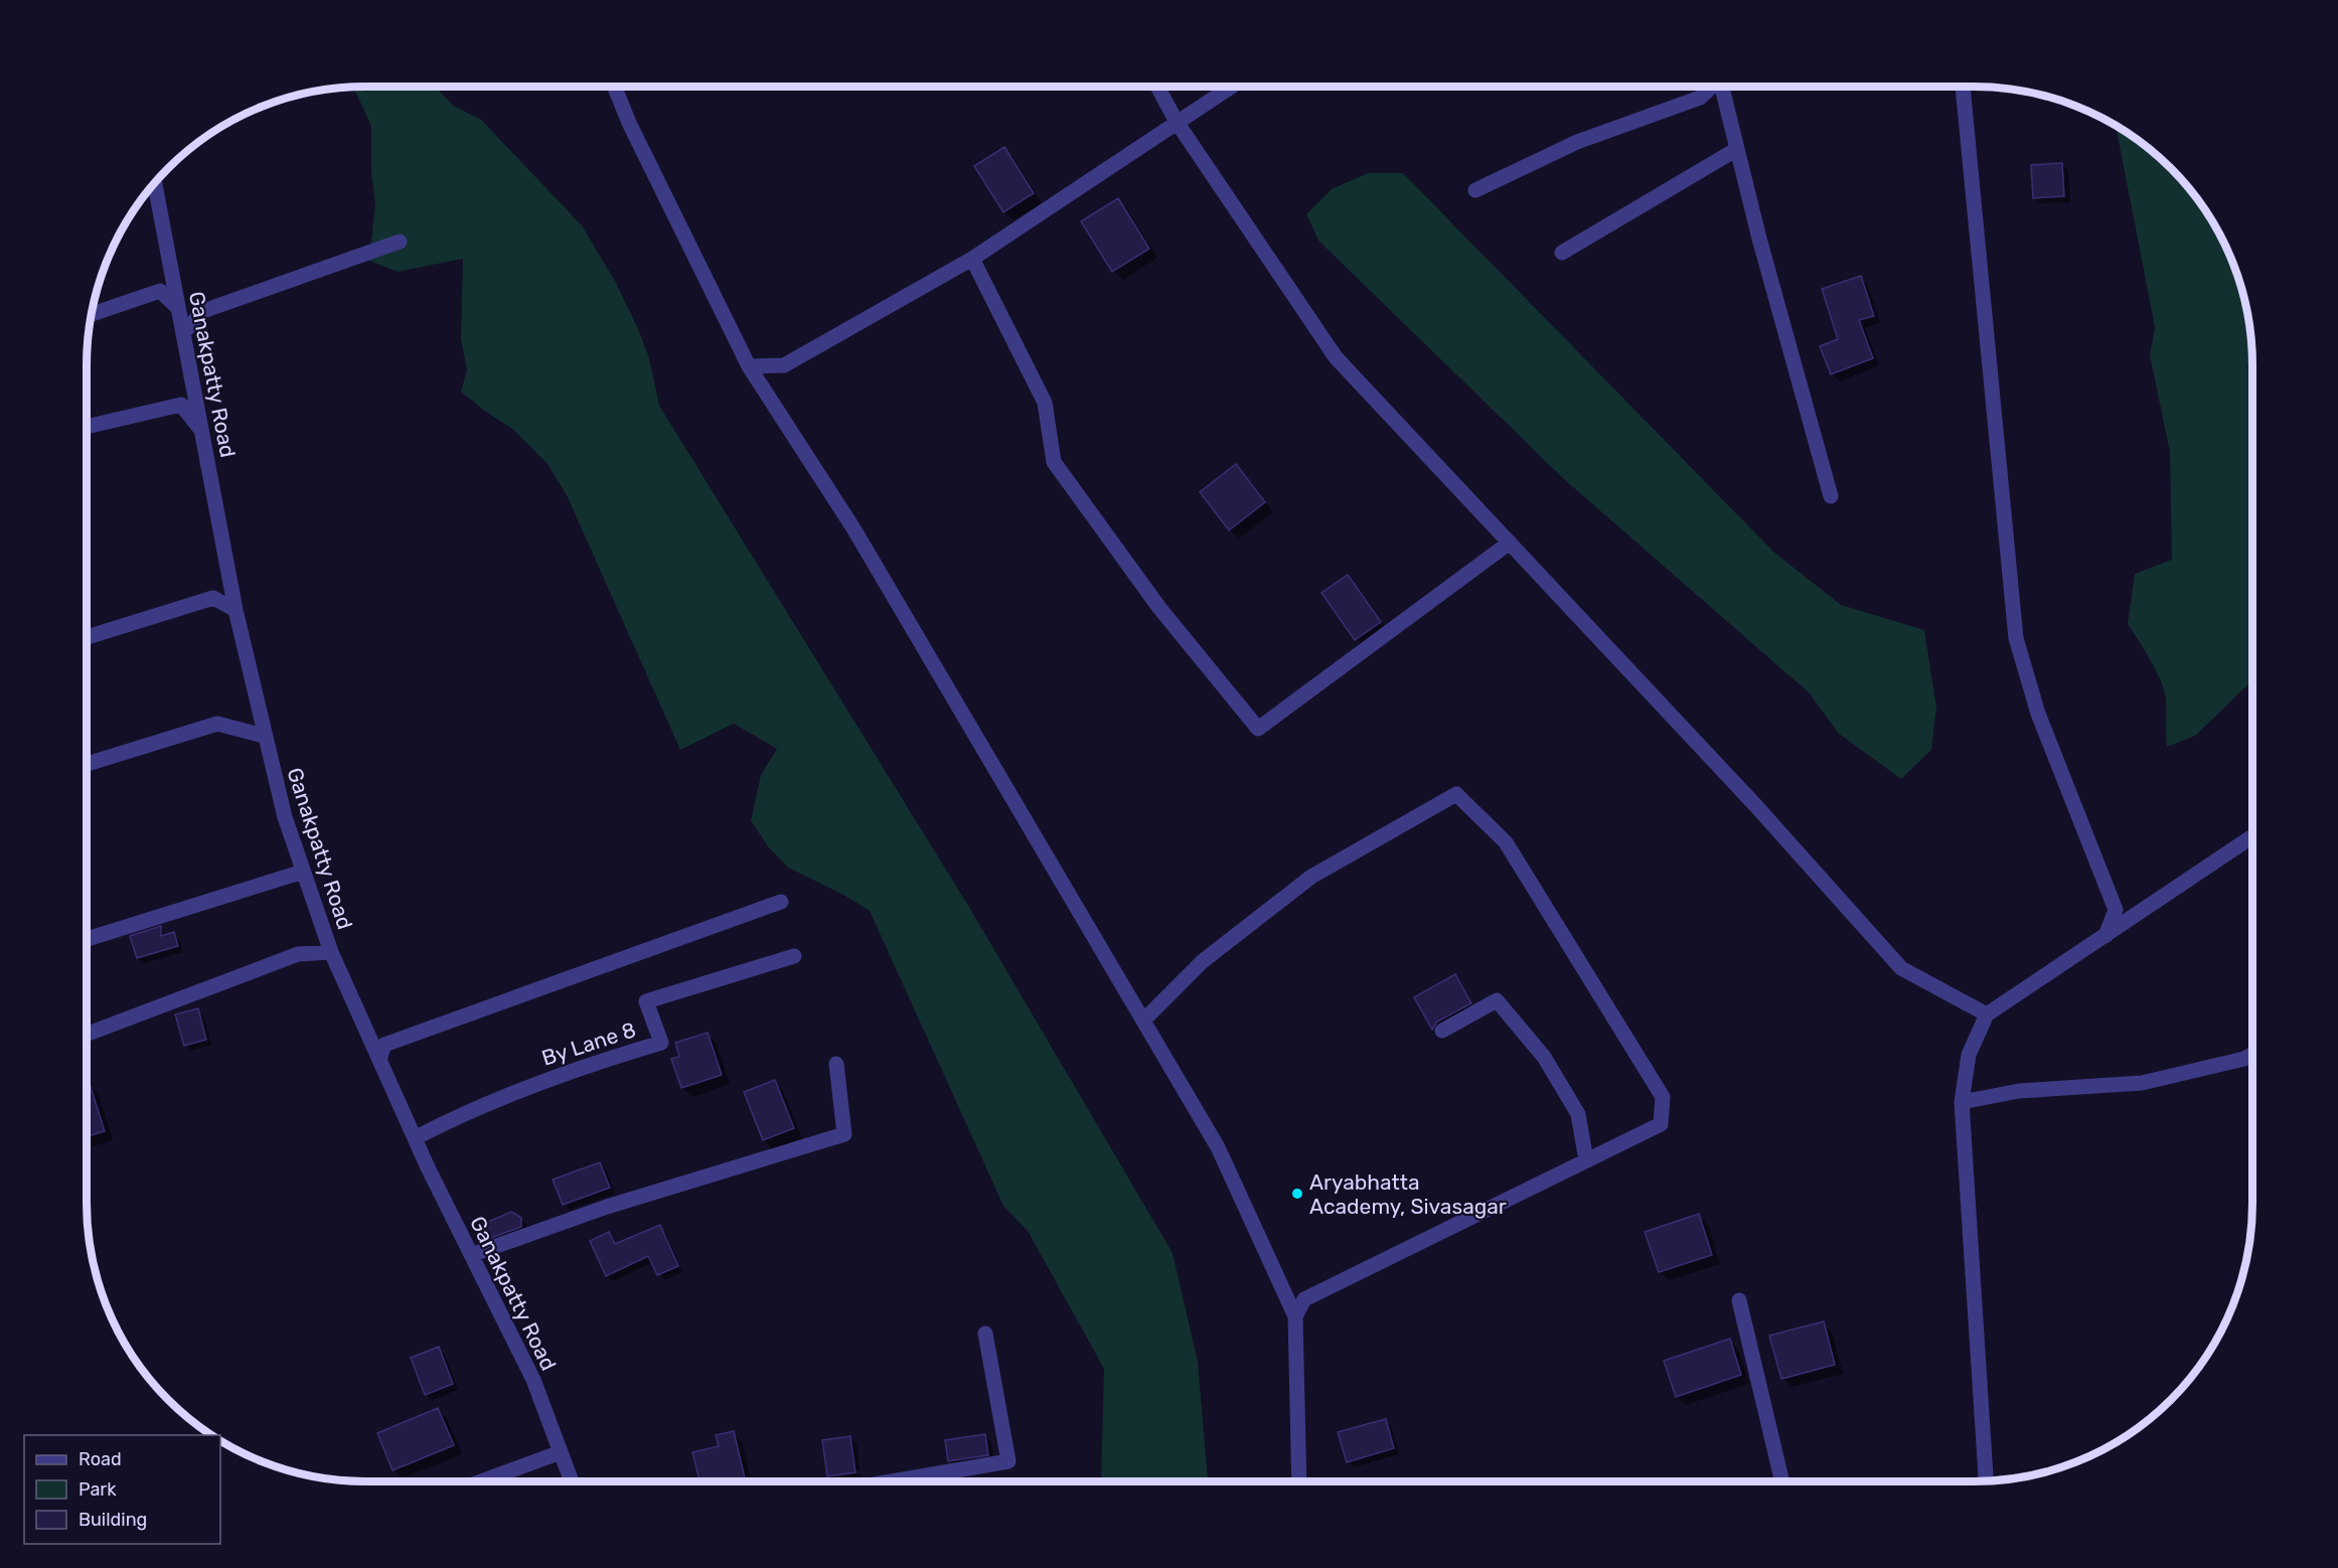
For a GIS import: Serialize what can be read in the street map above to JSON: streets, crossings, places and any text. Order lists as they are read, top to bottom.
{
  "streets": {
    "street": ["Ganakpatty Road", "By Lane 8"]
  },
  "crossings": [
    ["Ganakpatty Road", "By Lane 8"]
  ],
  "places": ["Aryabhatta Academy, Sivasagar"],
  "legend": ["Road", "Park", "Building"]
}
